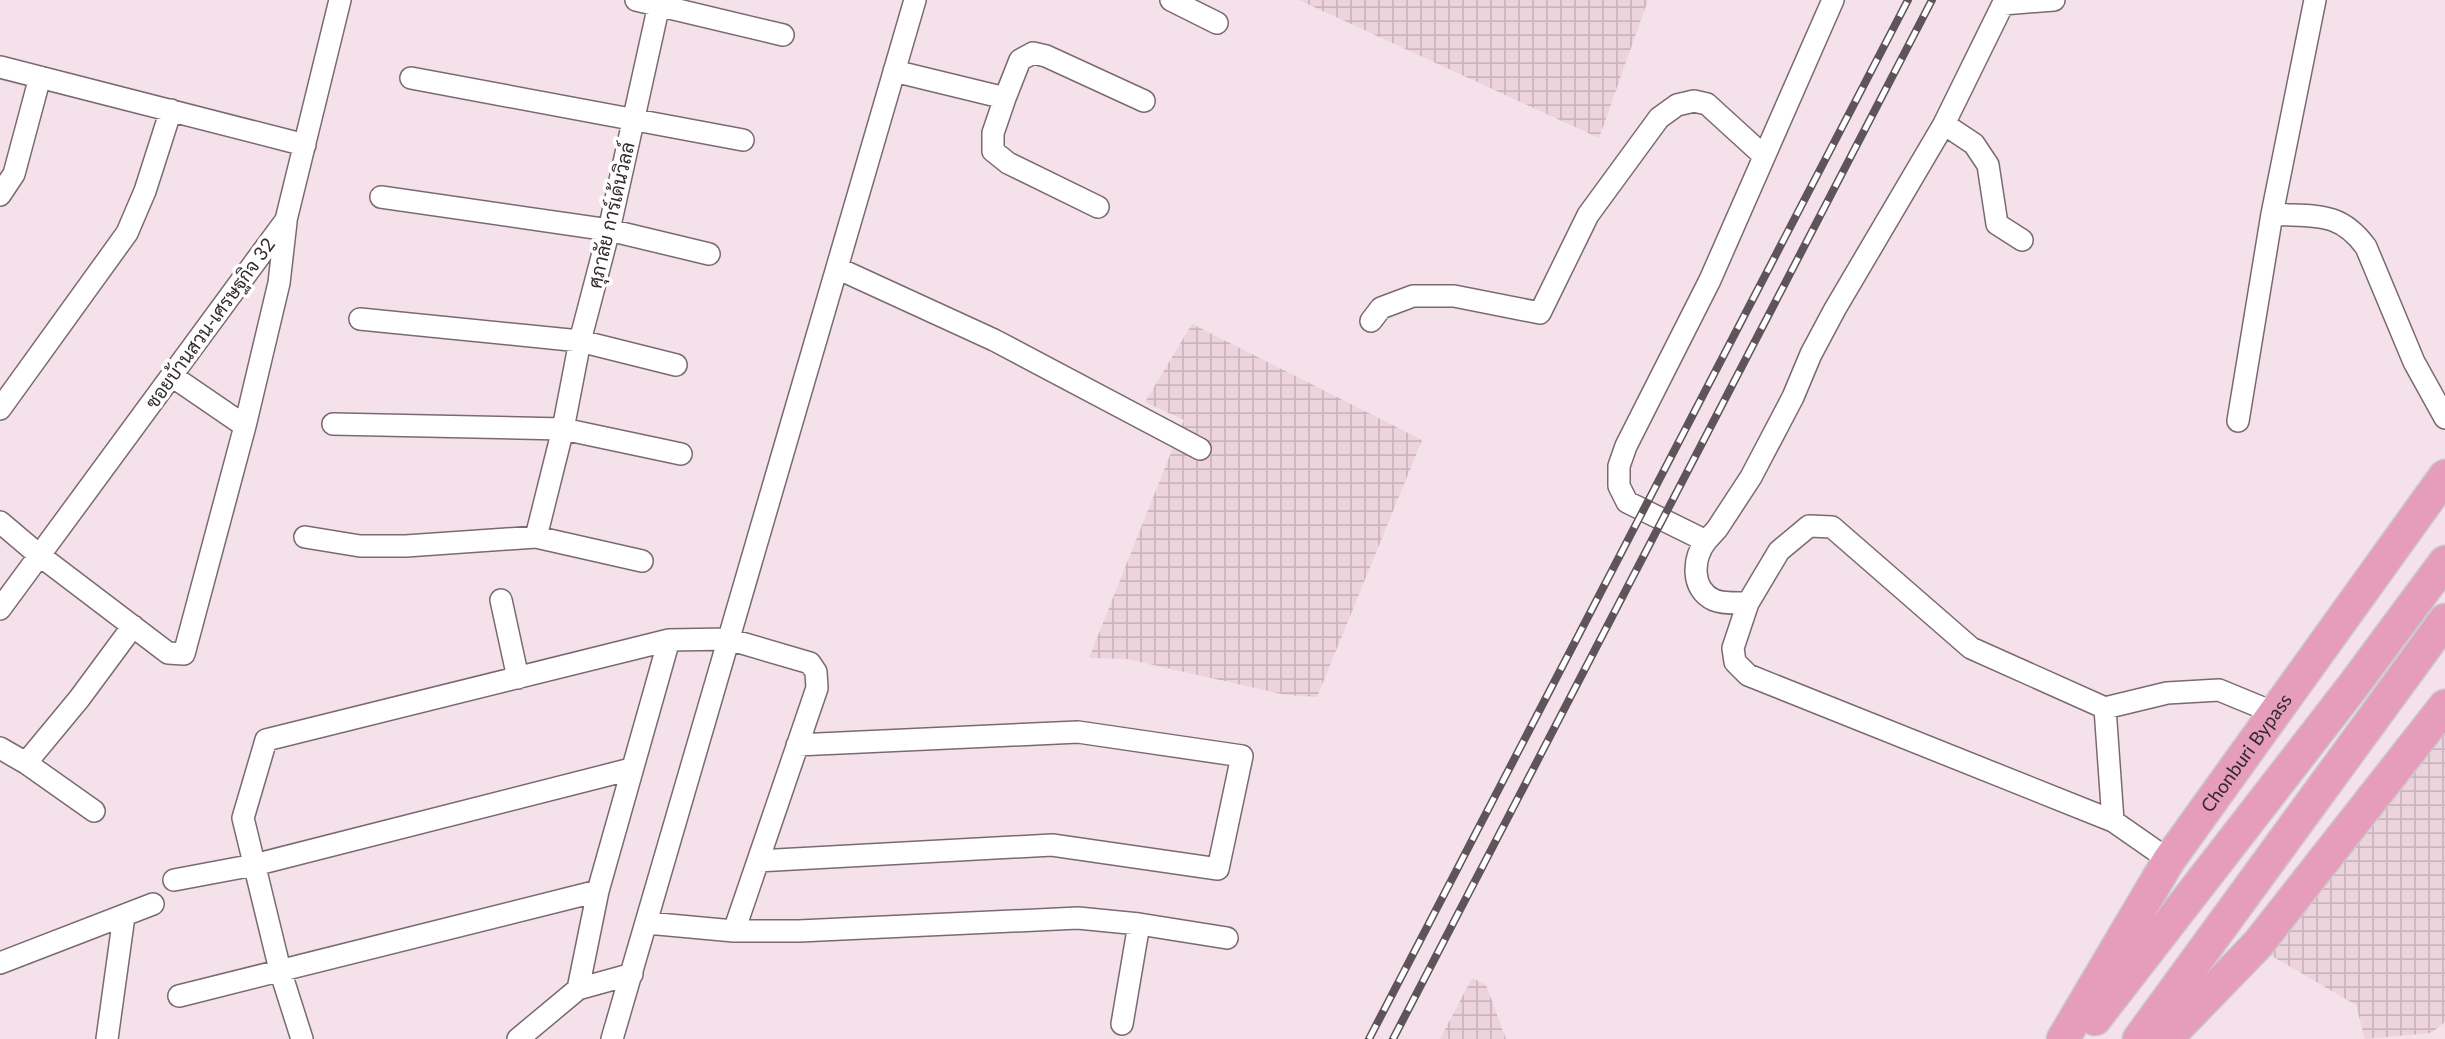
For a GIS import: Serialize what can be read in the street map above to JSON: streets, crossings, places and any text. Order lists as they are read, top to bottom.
{
  "streets": {
    "highway": ["Chonburi Bypass"],
    "street": ["ศุภาลัย การ์เด้นวิลล์", "ซอยบ้านสวน-เศรษฐกิจ 32"]
  }
}
